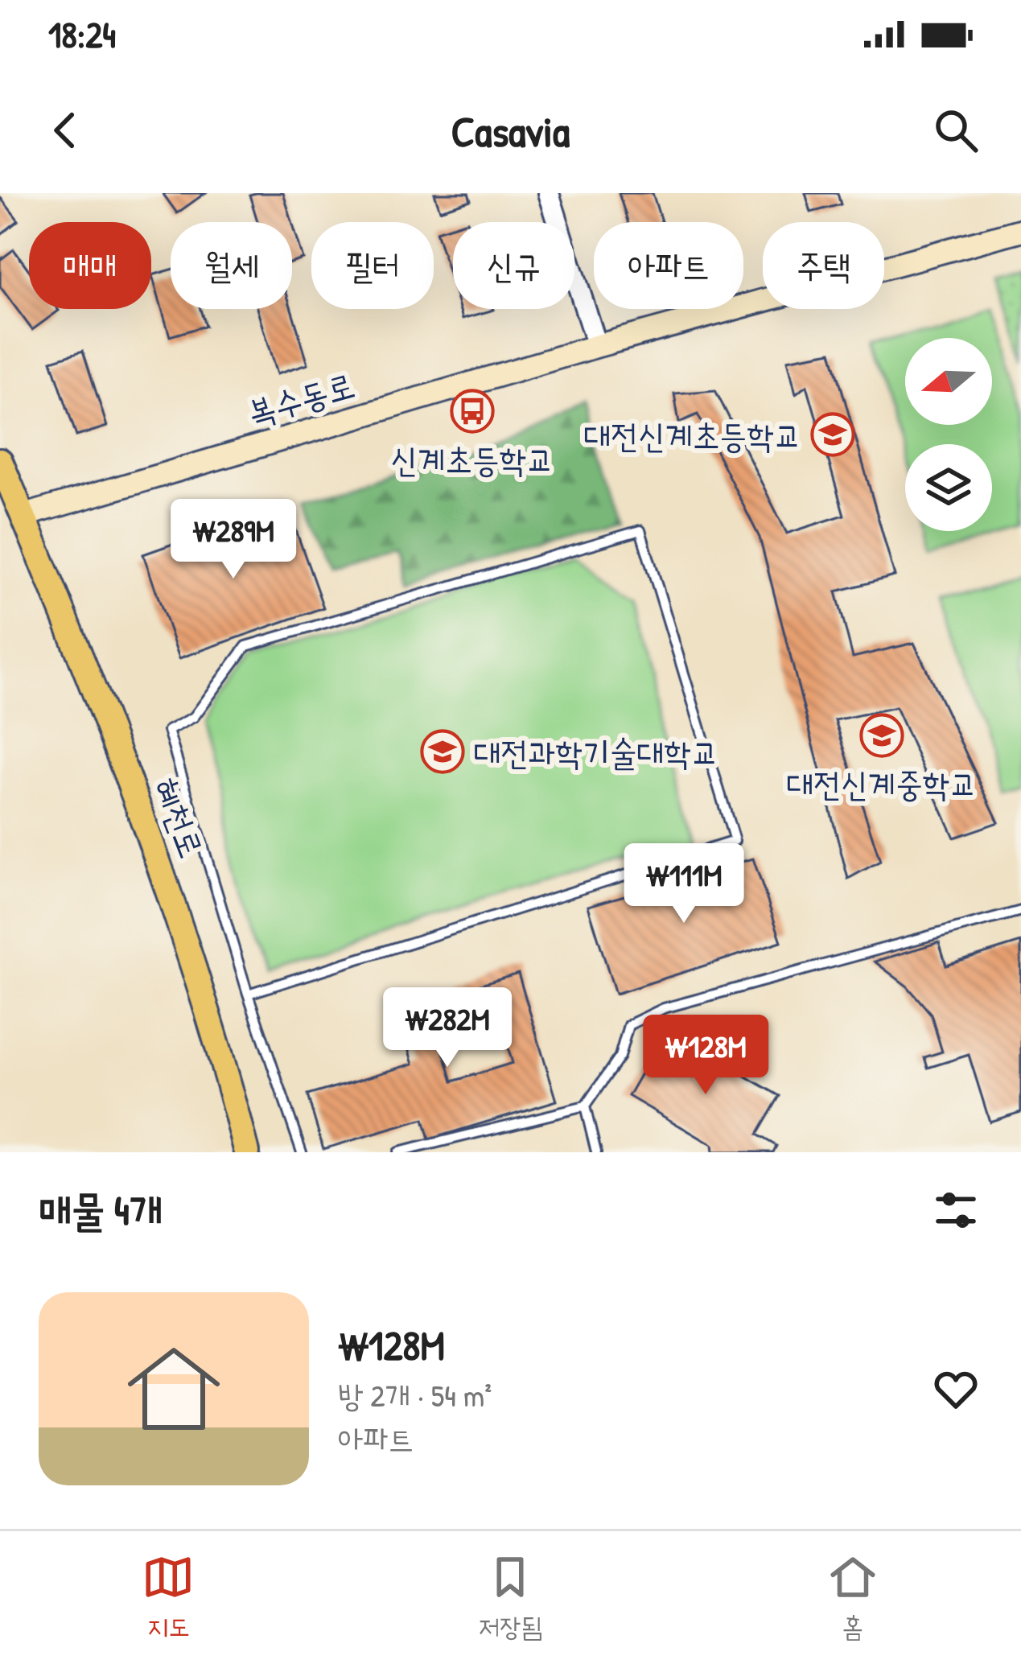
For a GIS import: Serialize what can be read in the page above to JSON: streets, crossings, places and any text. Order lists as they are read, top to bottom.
{
  "streets": {
    "main road": ["복수동로", "혜천로"]
  },
  "crossings": [
    ["복수동로", "혜천로"]
  ],
  "places": {
    "bus stop": ["신계초등학교"],
    "school or university": ["대전신계초등학교", "대전신계중학교", "대전과학기술대학교"]
  },
  "north": "left",
  "page": {
    "status": "18:24",
    "header": "Casavia",
    "chip": [
      "매매",
      "월세",
      "필터",
      "신규",
      "아파트",
      "주택"
    ],
    "price": [
      "₩289M",
      "₩111M",
      "₩282M",
      "₩128M"
    ],
    "heading": "매물 4개",
    "list": [
      {
        "name": "₩128M",
        "note": "방 2개 · 54 m² · 아파트"
      }
    ],
    "tabs": ["지도", "저장됨", "홈"]
  }
}
